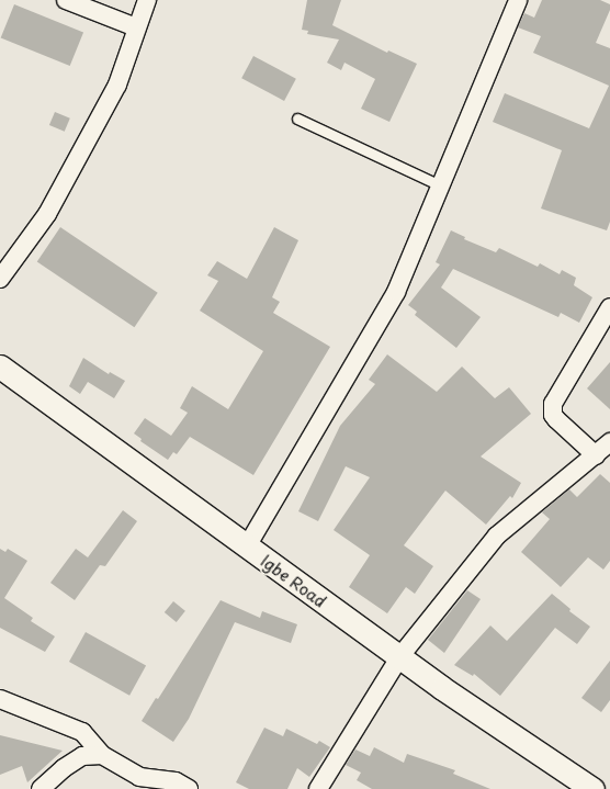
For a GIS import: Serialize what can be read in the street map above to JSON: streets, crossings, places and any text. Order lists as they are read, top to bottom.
{
  "streets": {
    "street": ["Igbe Road"]
  }
}
